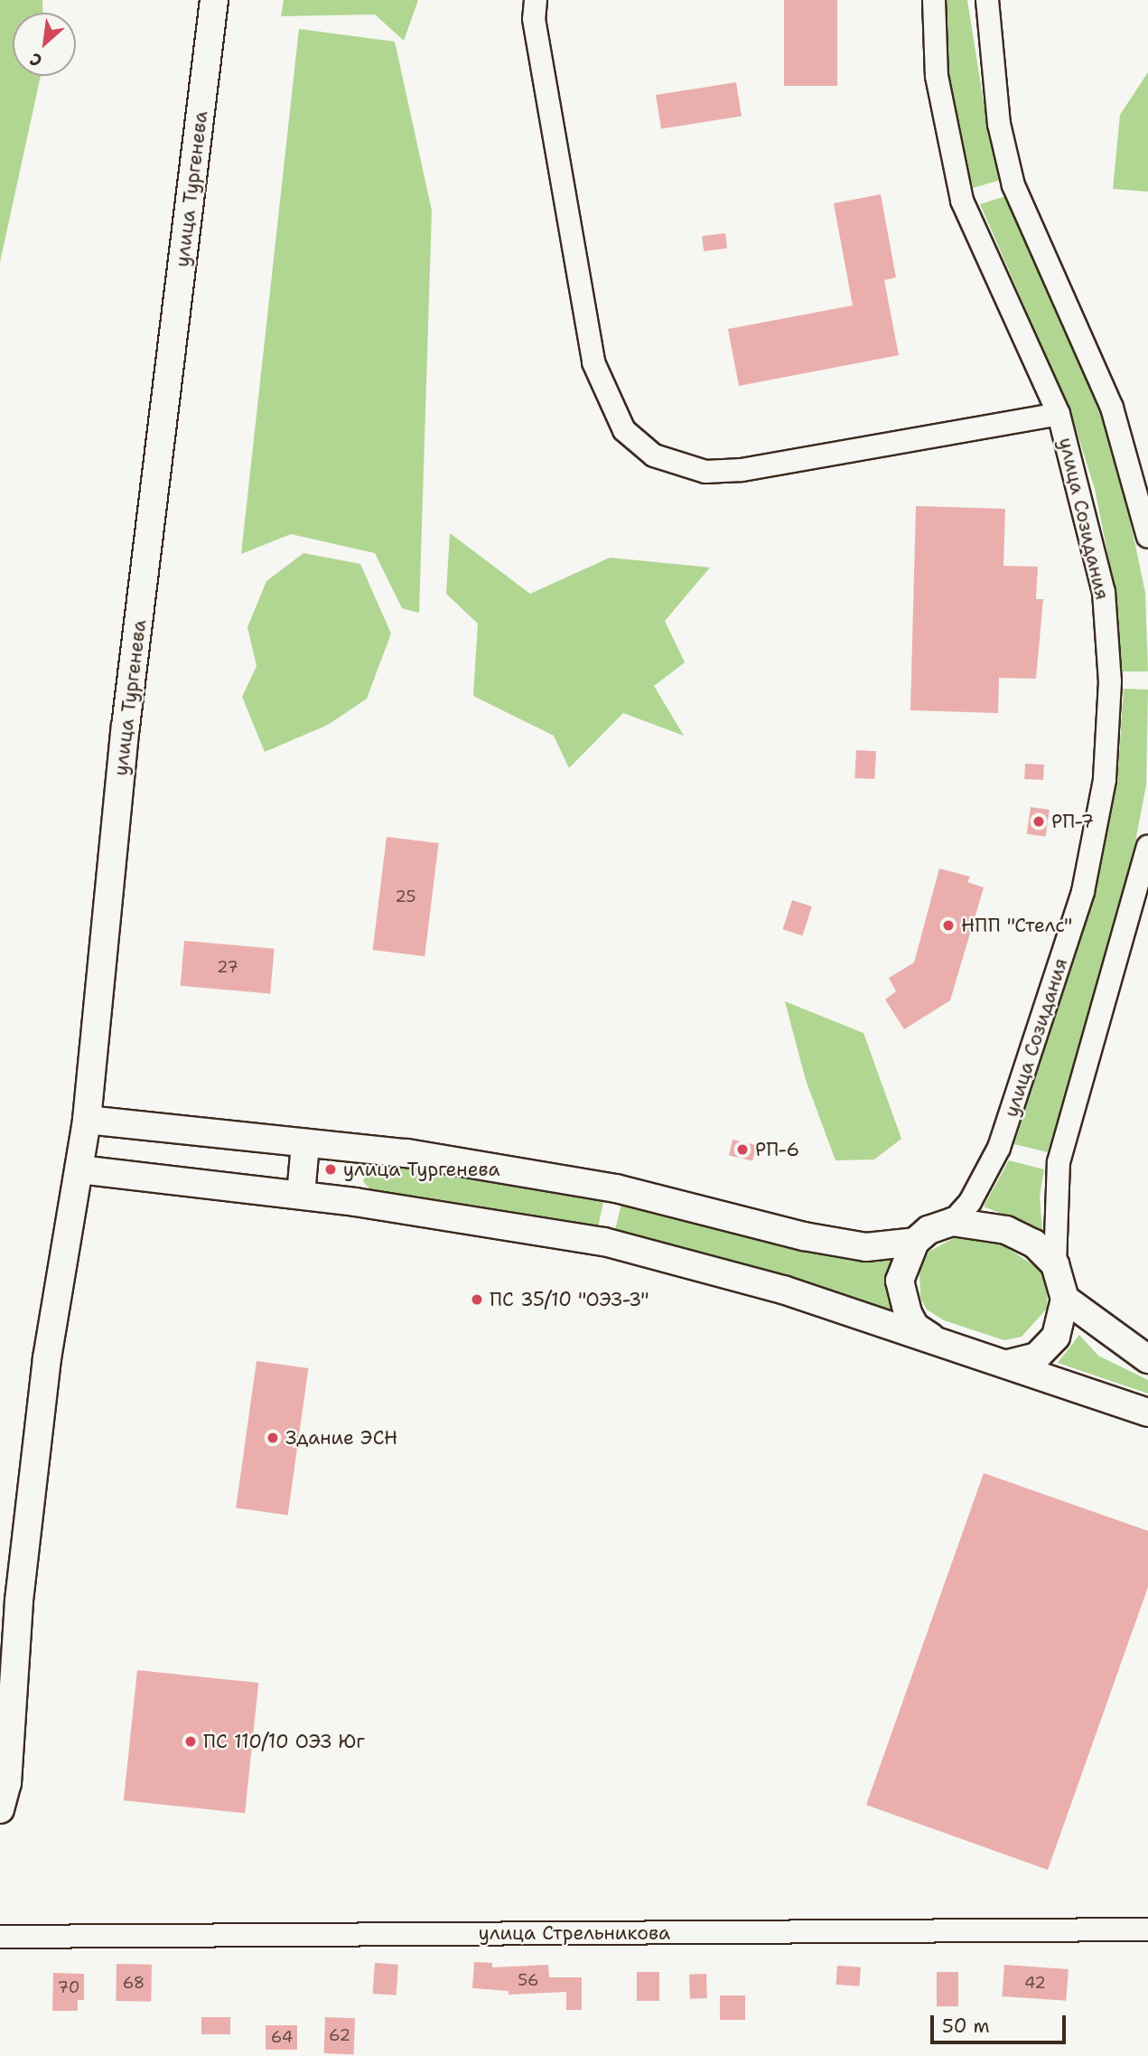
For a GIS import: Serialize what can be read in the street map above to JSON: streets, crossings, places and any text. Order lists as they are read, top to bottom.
{
  "streets": {
    "street": ["улица Тургенева", "улица Созидания", "улица Стрельникова"]
  },
  "places": [
    "РП-7",
    "НПП \"Стелс\"",
    "РП-6",
    "улица Тургенева",
    "ПС 35/10 \"ОЭЗ-3\"",
    "Здание ЭСН",
    "ПС 110/10 ОЭЗ Юг"
  ],
  "house_numbers": [
    "25",
    "27",
    "56",
    "68",
    "42",
    "70",
    "62",
    "64"
  ],
  "scale_bar": "50 m",
  "north": "bottom left"
}
